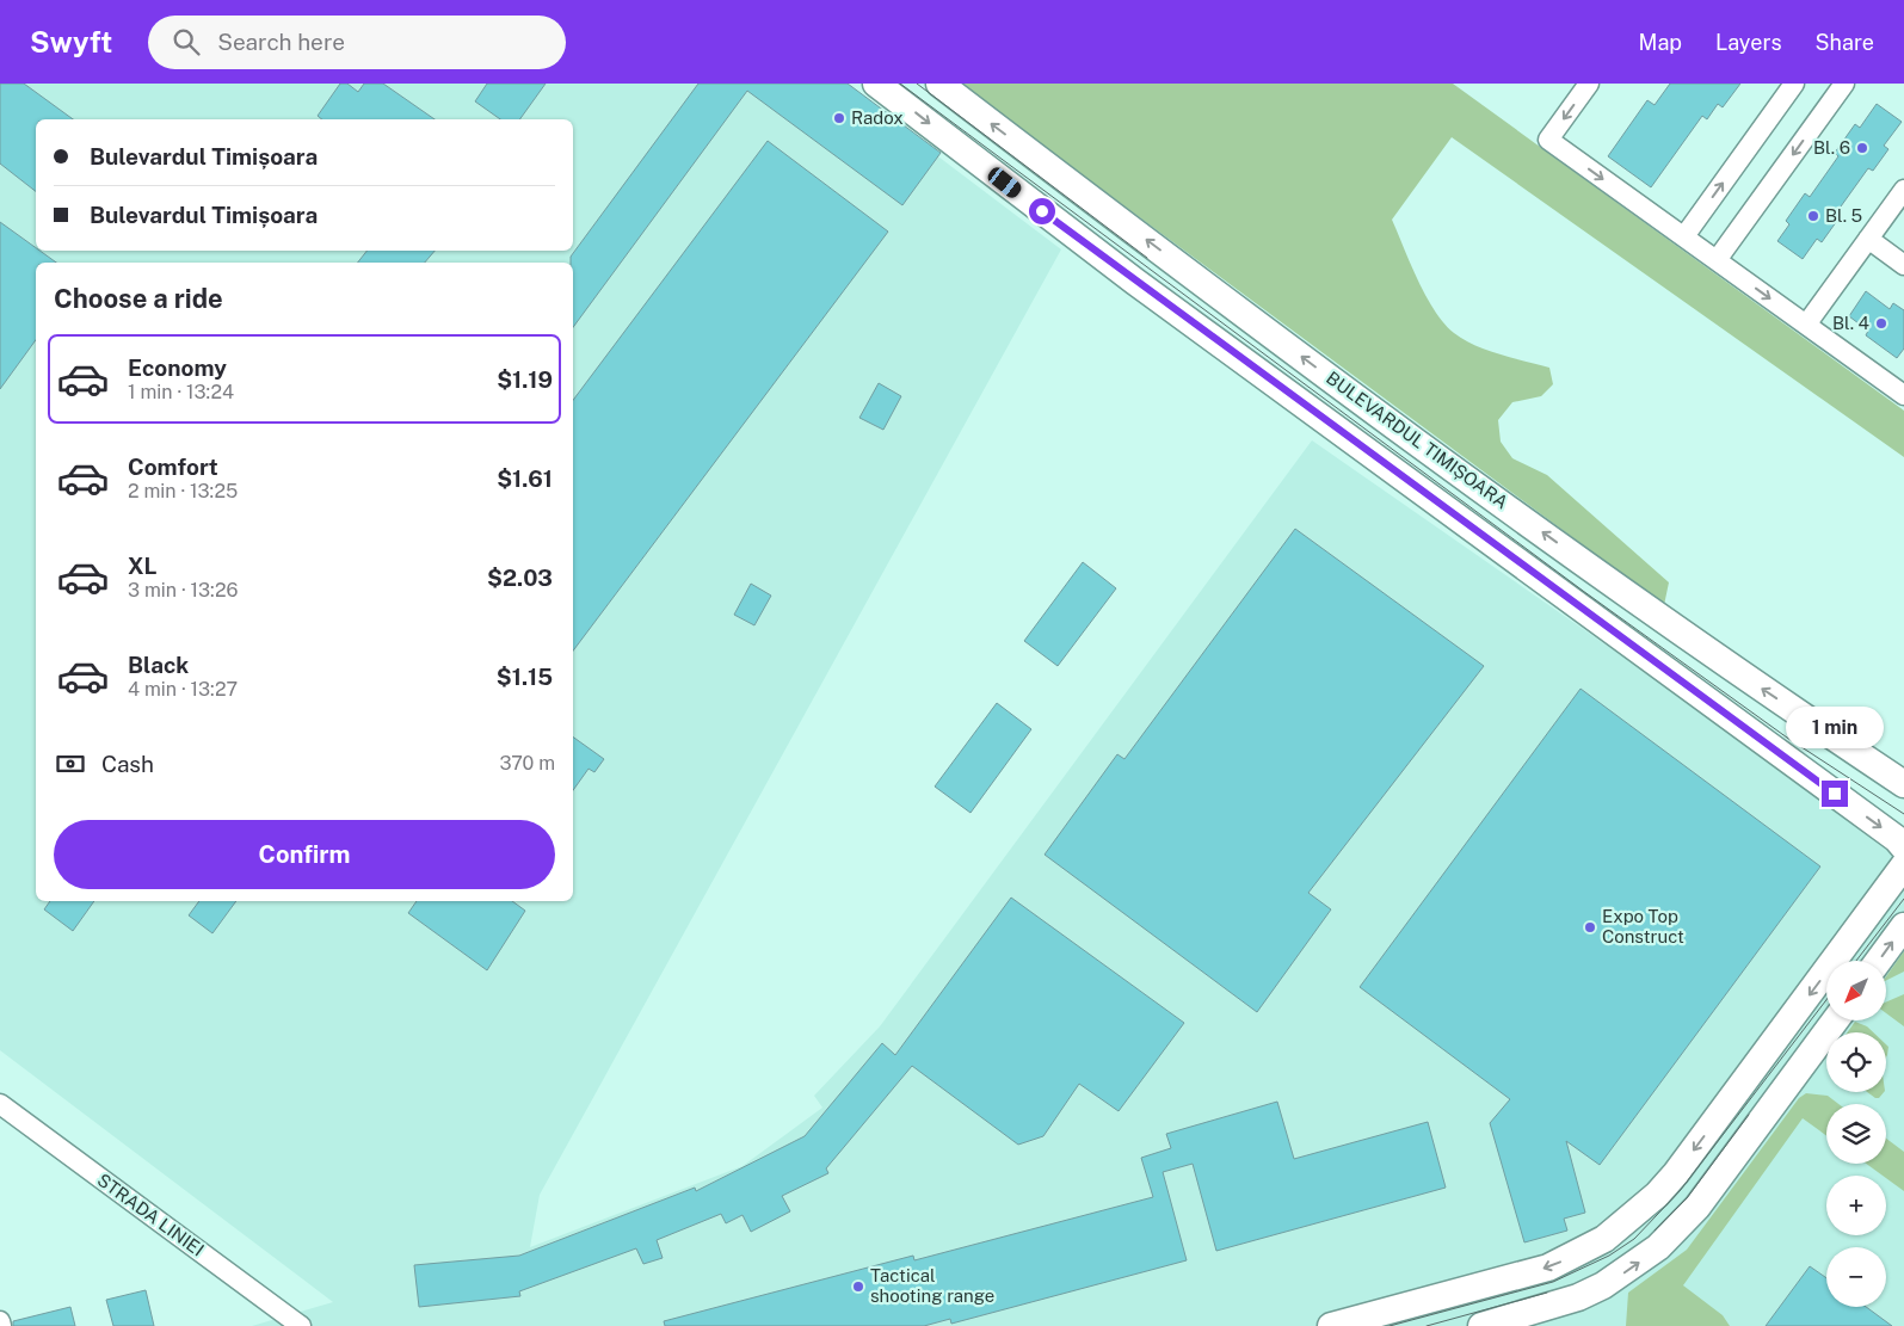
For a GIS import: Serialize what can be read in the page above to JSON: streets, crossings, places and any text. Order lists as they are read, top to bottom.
{
  "streets": {
    "main road": ["BULEVARDUL TIMIȘOARA"],
    "street": ["STRADA LINIEI"]
  },
  "places": [
    "Radox",
    "Bl. 6",
    "Bl. 5",
    "Bl. 4",
    "Expo Top Construct",
    "Tactical shooting range"
  ],
  "north": "bottom left",
  "page": {
    "header": "Swyft",
    "search": "Search here",
    "nav": ["Map", "Layers", "Share"],
    "banner": ["Bulevardul Timișoara", "Bulevardul Timișoara"],
    "heading": "Choose a ride",
    "list": [
      {
        "name": "Economy",
        "note": "1 min · 13:24",
        "value": "$1.19"
      },
      {
        "name": "Comfort",
        "note": "2 min · 13:25",
        "value": "$1.61"
      },
      {
        "name": "XL",
        "note": "3 min · 13:26",
        "value": "$2.03"
      },
      {
        "name": "Black",
        "note": "4 min · 13:27",
        "value": "$1.15"
      }
    ],
    "bubble": "1 min",
    "pay": ["Cash", "370 m"],
    "buttons": "Confirm",
    "map_buttons": ["+", "−"]
  }
}
